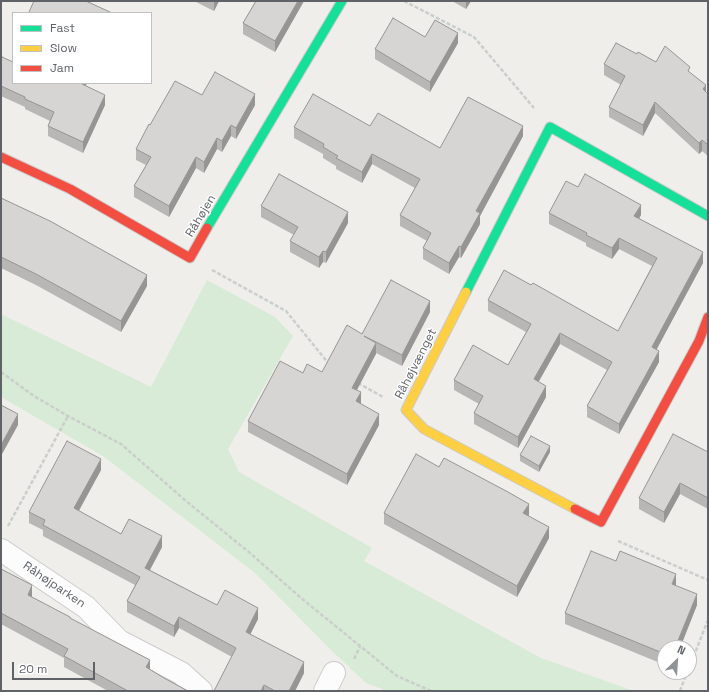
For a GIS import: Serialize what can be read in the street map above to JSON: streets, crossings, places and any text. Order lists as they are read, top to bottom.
{
  "streets": {
    "street": ["Råhøjen", "Råhøjvænget", "Råhøjparken"]
  },
  "legend": ["Fast", "Slow", "Jam"],
  "scale_bar": "20 m",
  "north": "top right"
}
